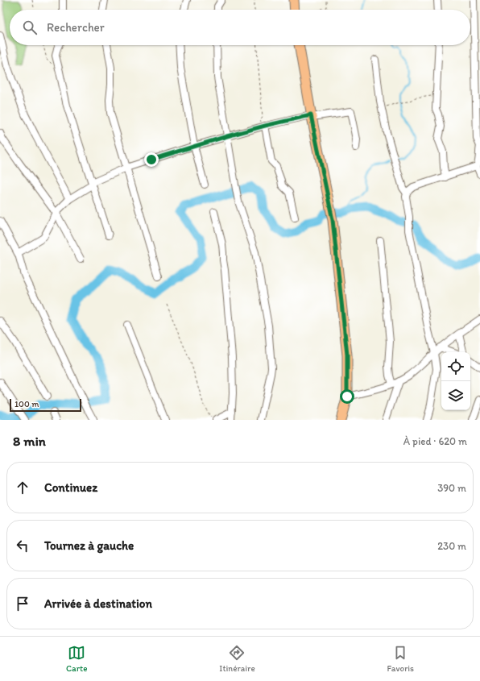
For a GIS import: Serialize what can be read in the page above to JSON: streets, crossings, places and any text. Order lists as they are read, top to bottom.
{
  "scale_bar": "100 m",
  "page": {
    "search": "Rechercher",
    "scale": "100 m",
    "heading": ["8 min", "À pied · 620 m"],
    "list": [
      ["Continuez", "390 m"],
      ["Tournez à gauche", "230 m"],
      "Arrivée à destination"
    ],
    "nav": ["Carte", "Itinéraire", "Favoris"]
  }
}
